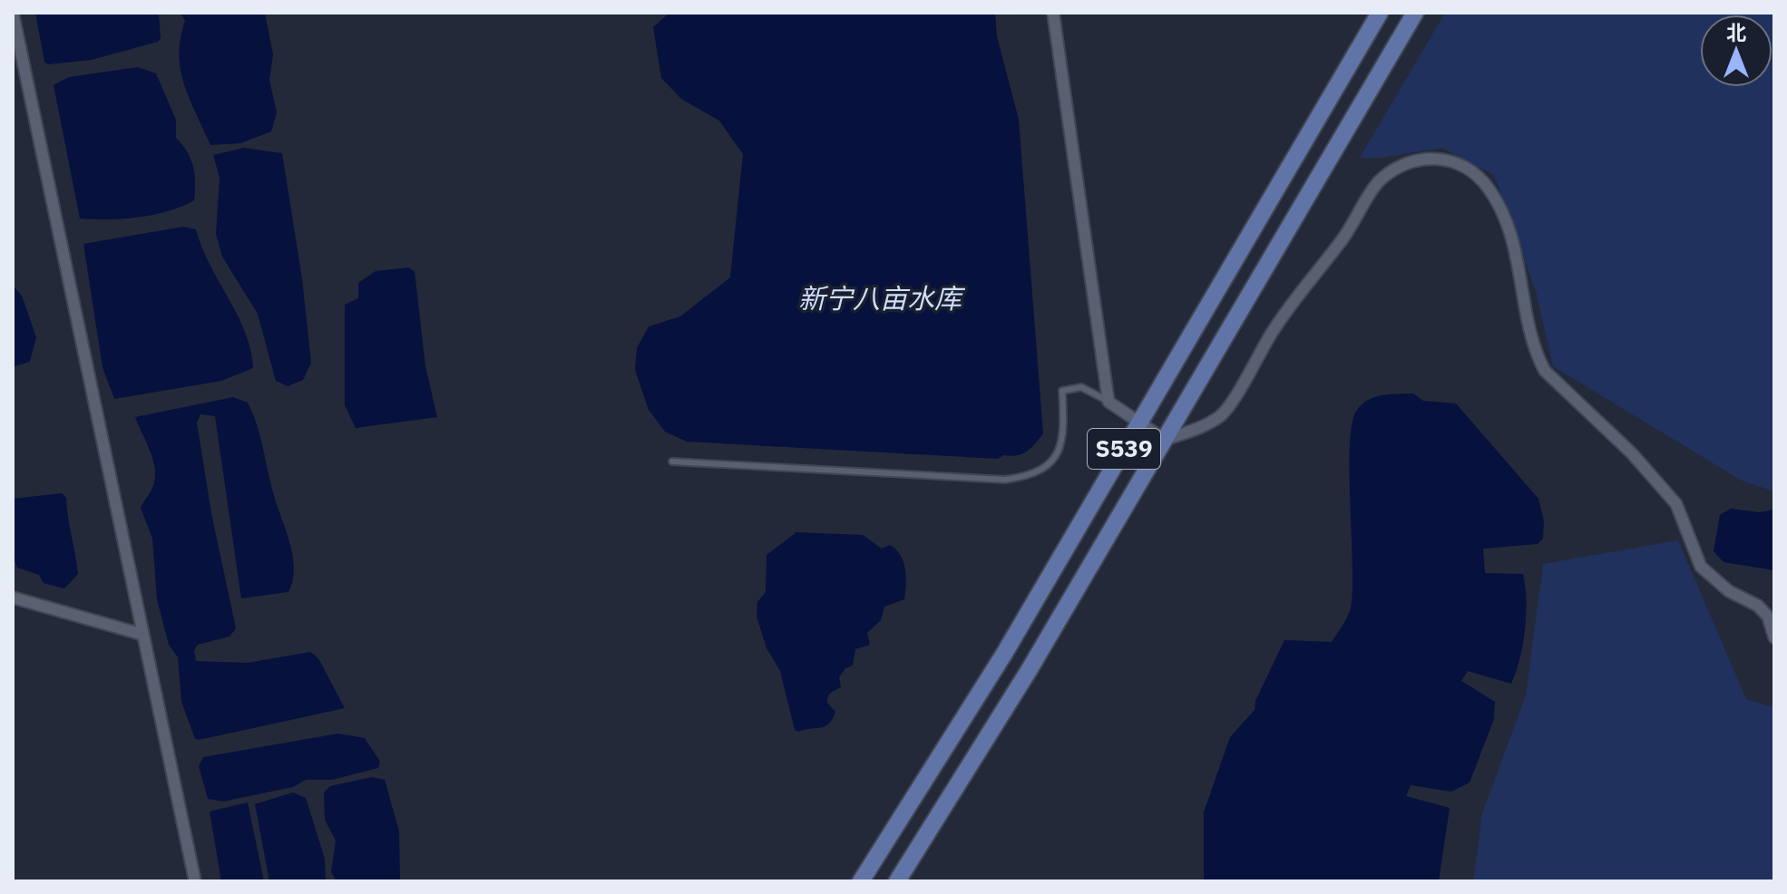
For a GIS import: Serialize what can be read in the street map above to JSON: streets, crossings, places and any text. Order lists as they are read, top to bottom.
{
  "streets": {
    "main road": ["S539"]
  },
  "water": ["新宁八亩水库"],
  "north": "top"
}
